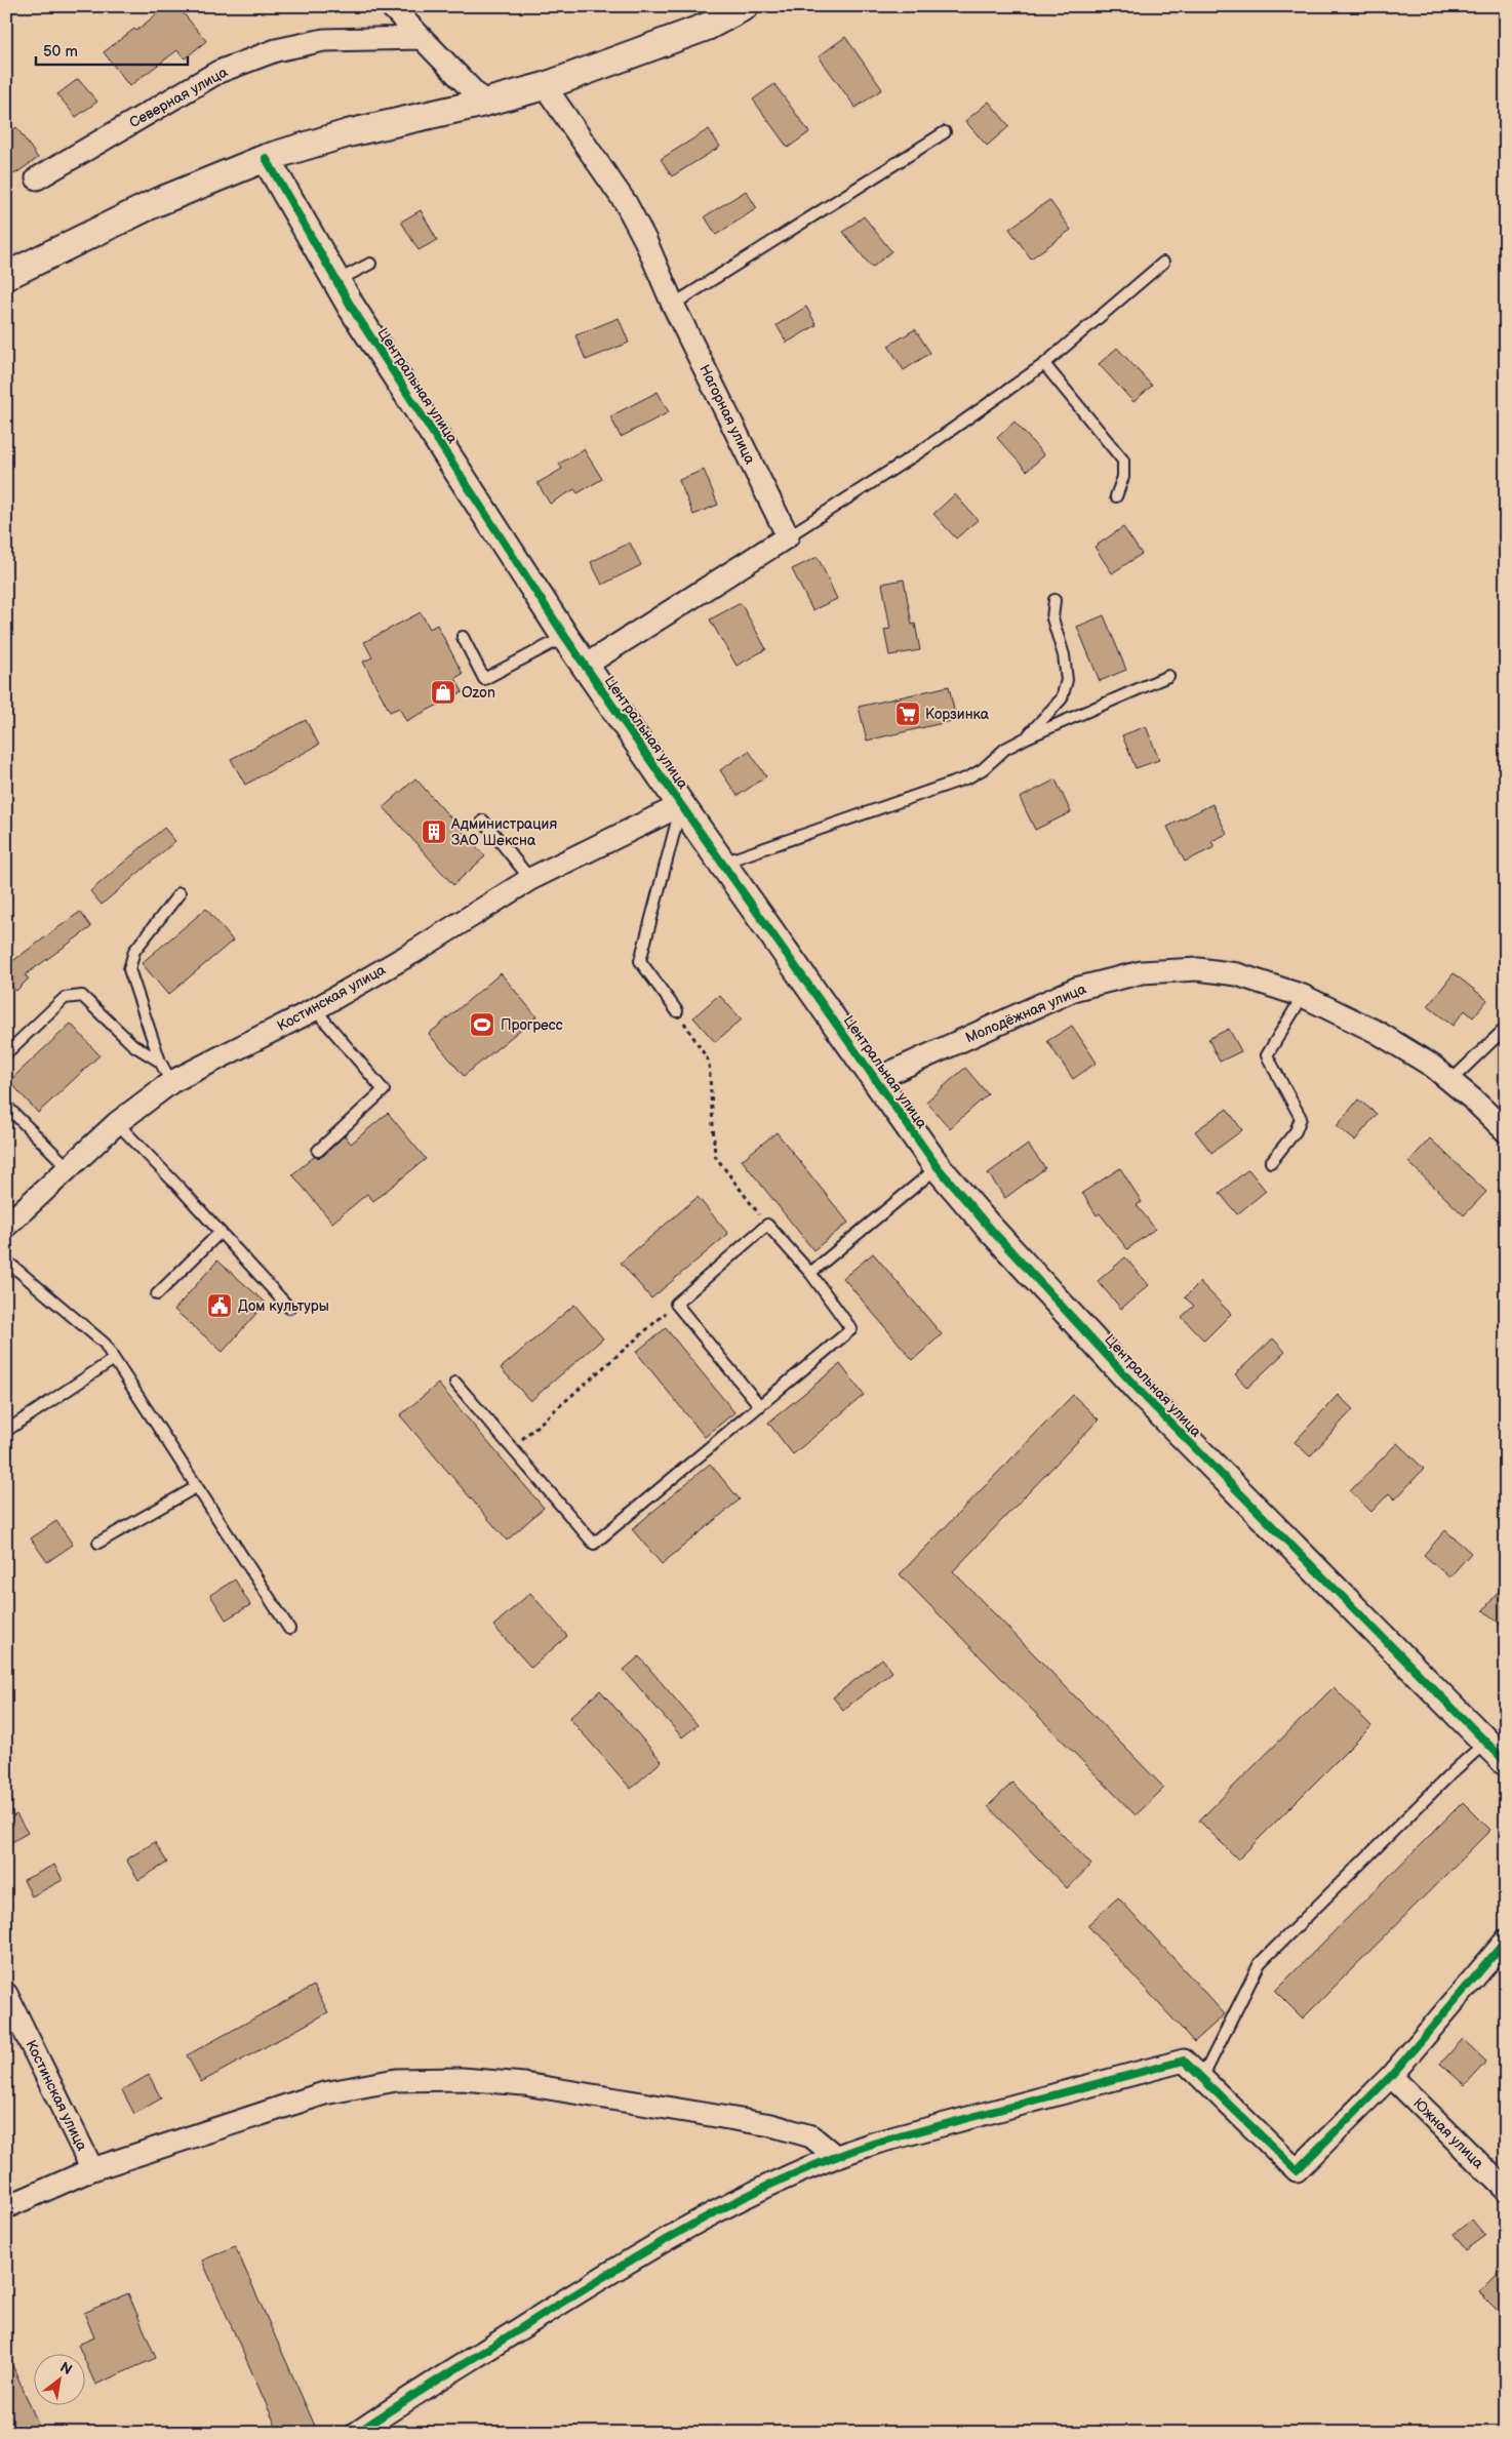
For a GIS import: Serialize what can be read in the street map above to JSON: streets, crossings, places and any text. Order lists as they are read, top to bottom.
{
  "streets": {
    "street": [
      "Северная улица",
      "Центральная улица",
      "Нагорная улица",
      "Костинская улица",
      "Молодёжная улица",
      "Южная улица"
    ]
  },
  "crossings": [
    ["Центральная улица", "Костинская улица"],
    ["Центральная улица", "Молодёжная улица"]
  ],
  "places": {
    "shop": ["Ozon"],
    "supermarket": ["Корзинка"],
    "building": ["Администрация ЗАО Шексна"],
    "sports": ["Прогресс"],
    "public building": ["Дом культуры"]
  },
  "scale_bar": "50 m",
  "north": "top right"
}
